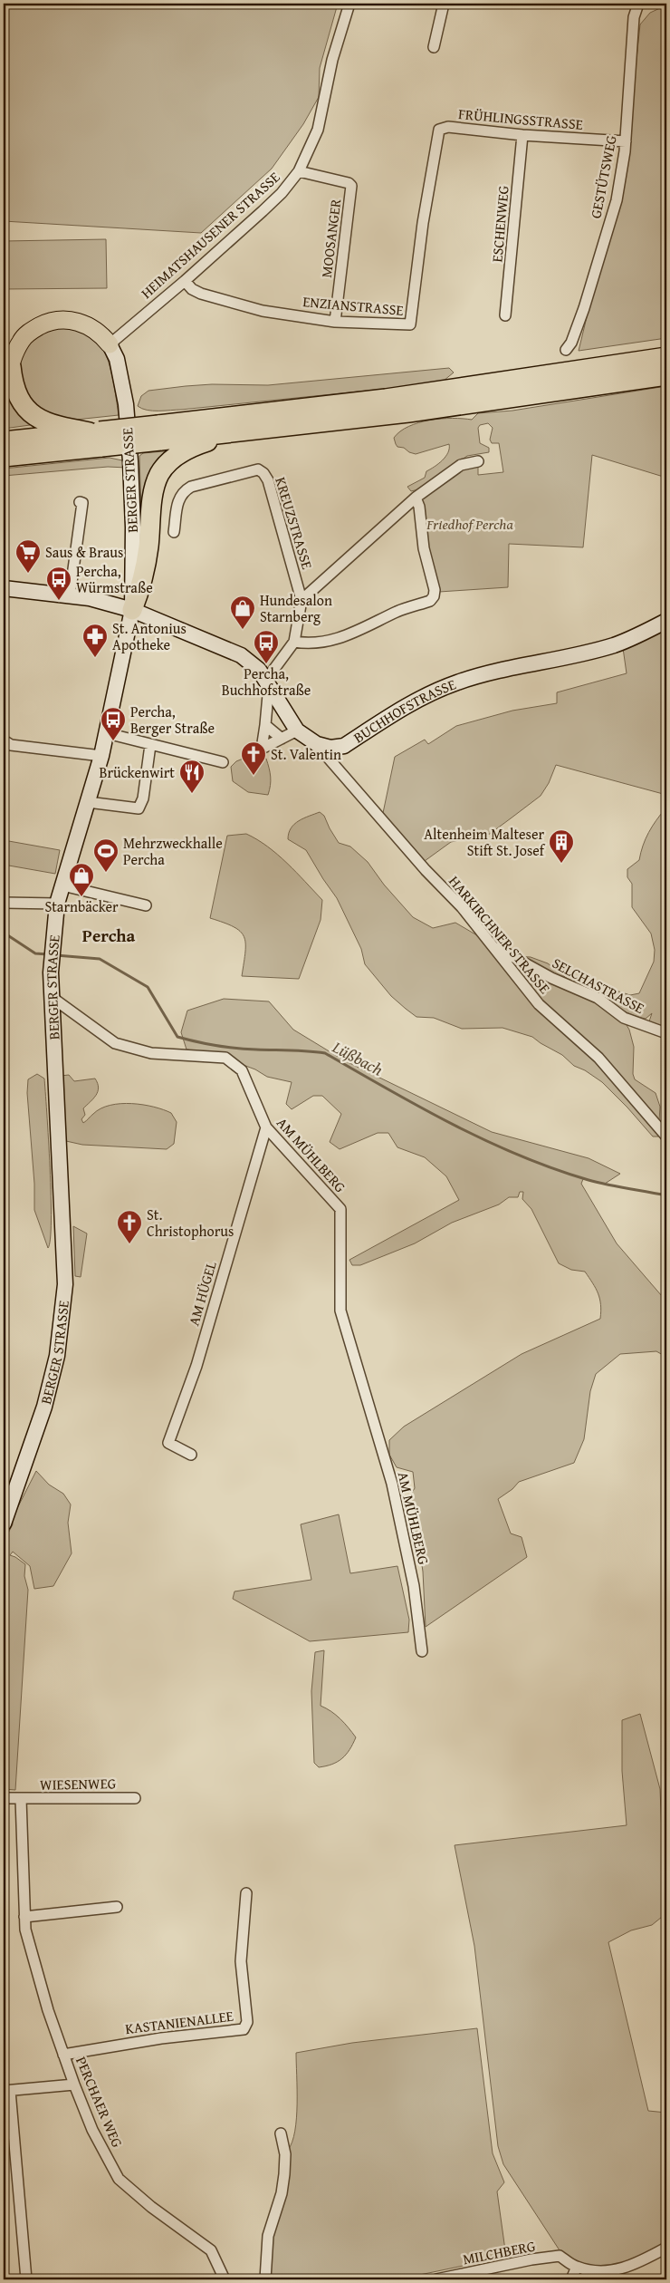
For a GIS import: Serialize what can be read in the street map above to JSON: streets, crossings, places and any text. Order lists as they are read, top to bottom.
{
  "streets": {
    "main road": ["BERGER STRASSE", "BUCHHOFSTRASSE"],
    "street": [
      "FRÜHLINGSSTRASSE",
      "GESTÜTSWEG",
      "ESCHENWEG",
      "HEIMATSHAUSENER STRASSE",
      "MOOSANGER",
      "ENZIANSTRASSE",
      "KREUZSTRASSE",
      "HARKIRCHNER STRASSE",
      "SELCHASTRASSE",
      "AM MÜHLBERG",
      "AM HÜGEL",
      "WIESENWEG",
      "KASTANIENALLEE",
      "PERCHAER WEG",
      "MILCHBERG"
    ]
  },
  "crossings": [
    ["FRÜHLINGSSTRASSE", "GESTÜTSWEG"],
    ["FRÜHLINGSSTRASSE", "ESCHENWEG"],
    ["FRÜHLINGSSTRASSE", "ENZIANSTRASSE"],
    ["HEIMATSHAUSENER STRASSE", "MOOSANGER"],
    ["HEIMATSHAUSENER STRASSE", "ENZIANSTRASSE"],
    ["HEIMATSHAUSENER STRASSE", "BERGER STRASSE"],
    ["MOOSANGER", "ENZIANSTRASSE"],
    ["BERGER STRASSE", "AM MÜHLBERG"],
    ["BUCHHOFSTRASSE", "HARKIRCHNER STRASSE"],
    ["HARKIRCHNER STRASSE", "SELCHASTRASSE"],
    ["AM MÜHLBERG", "AM HÜGEL"],
    ["WIESENWEG", "PERCHAER WEG"],
    ["KASTANIENALLEE", "PERCHAER WEG"]
  ],
  "districts": ["Percha"],
  "water": ["Lüßbach"],
  "parks": ["Friedhof Percha"],
  "places": {
    "supermarket": ["Saus & Braus"],
    "bus stop": ["Percha, Würmstraße", "Percha, Buchhofstraße", "Percha, Berger Straße"],
    "shop": ["Hundesalon Starnberg", "Starnbäcker"],
    "pharmacy": ["St. Antonius Apotheke"],
    "church": ["St. Valentin", "St. Christophorus"],
    "restaurant": ["Brückenwirt"],
    "building": ["Altenheim Malteser Stift St. Josef"],
    "sports": ["Mehrzweckhalle Percha"]
  }
}
